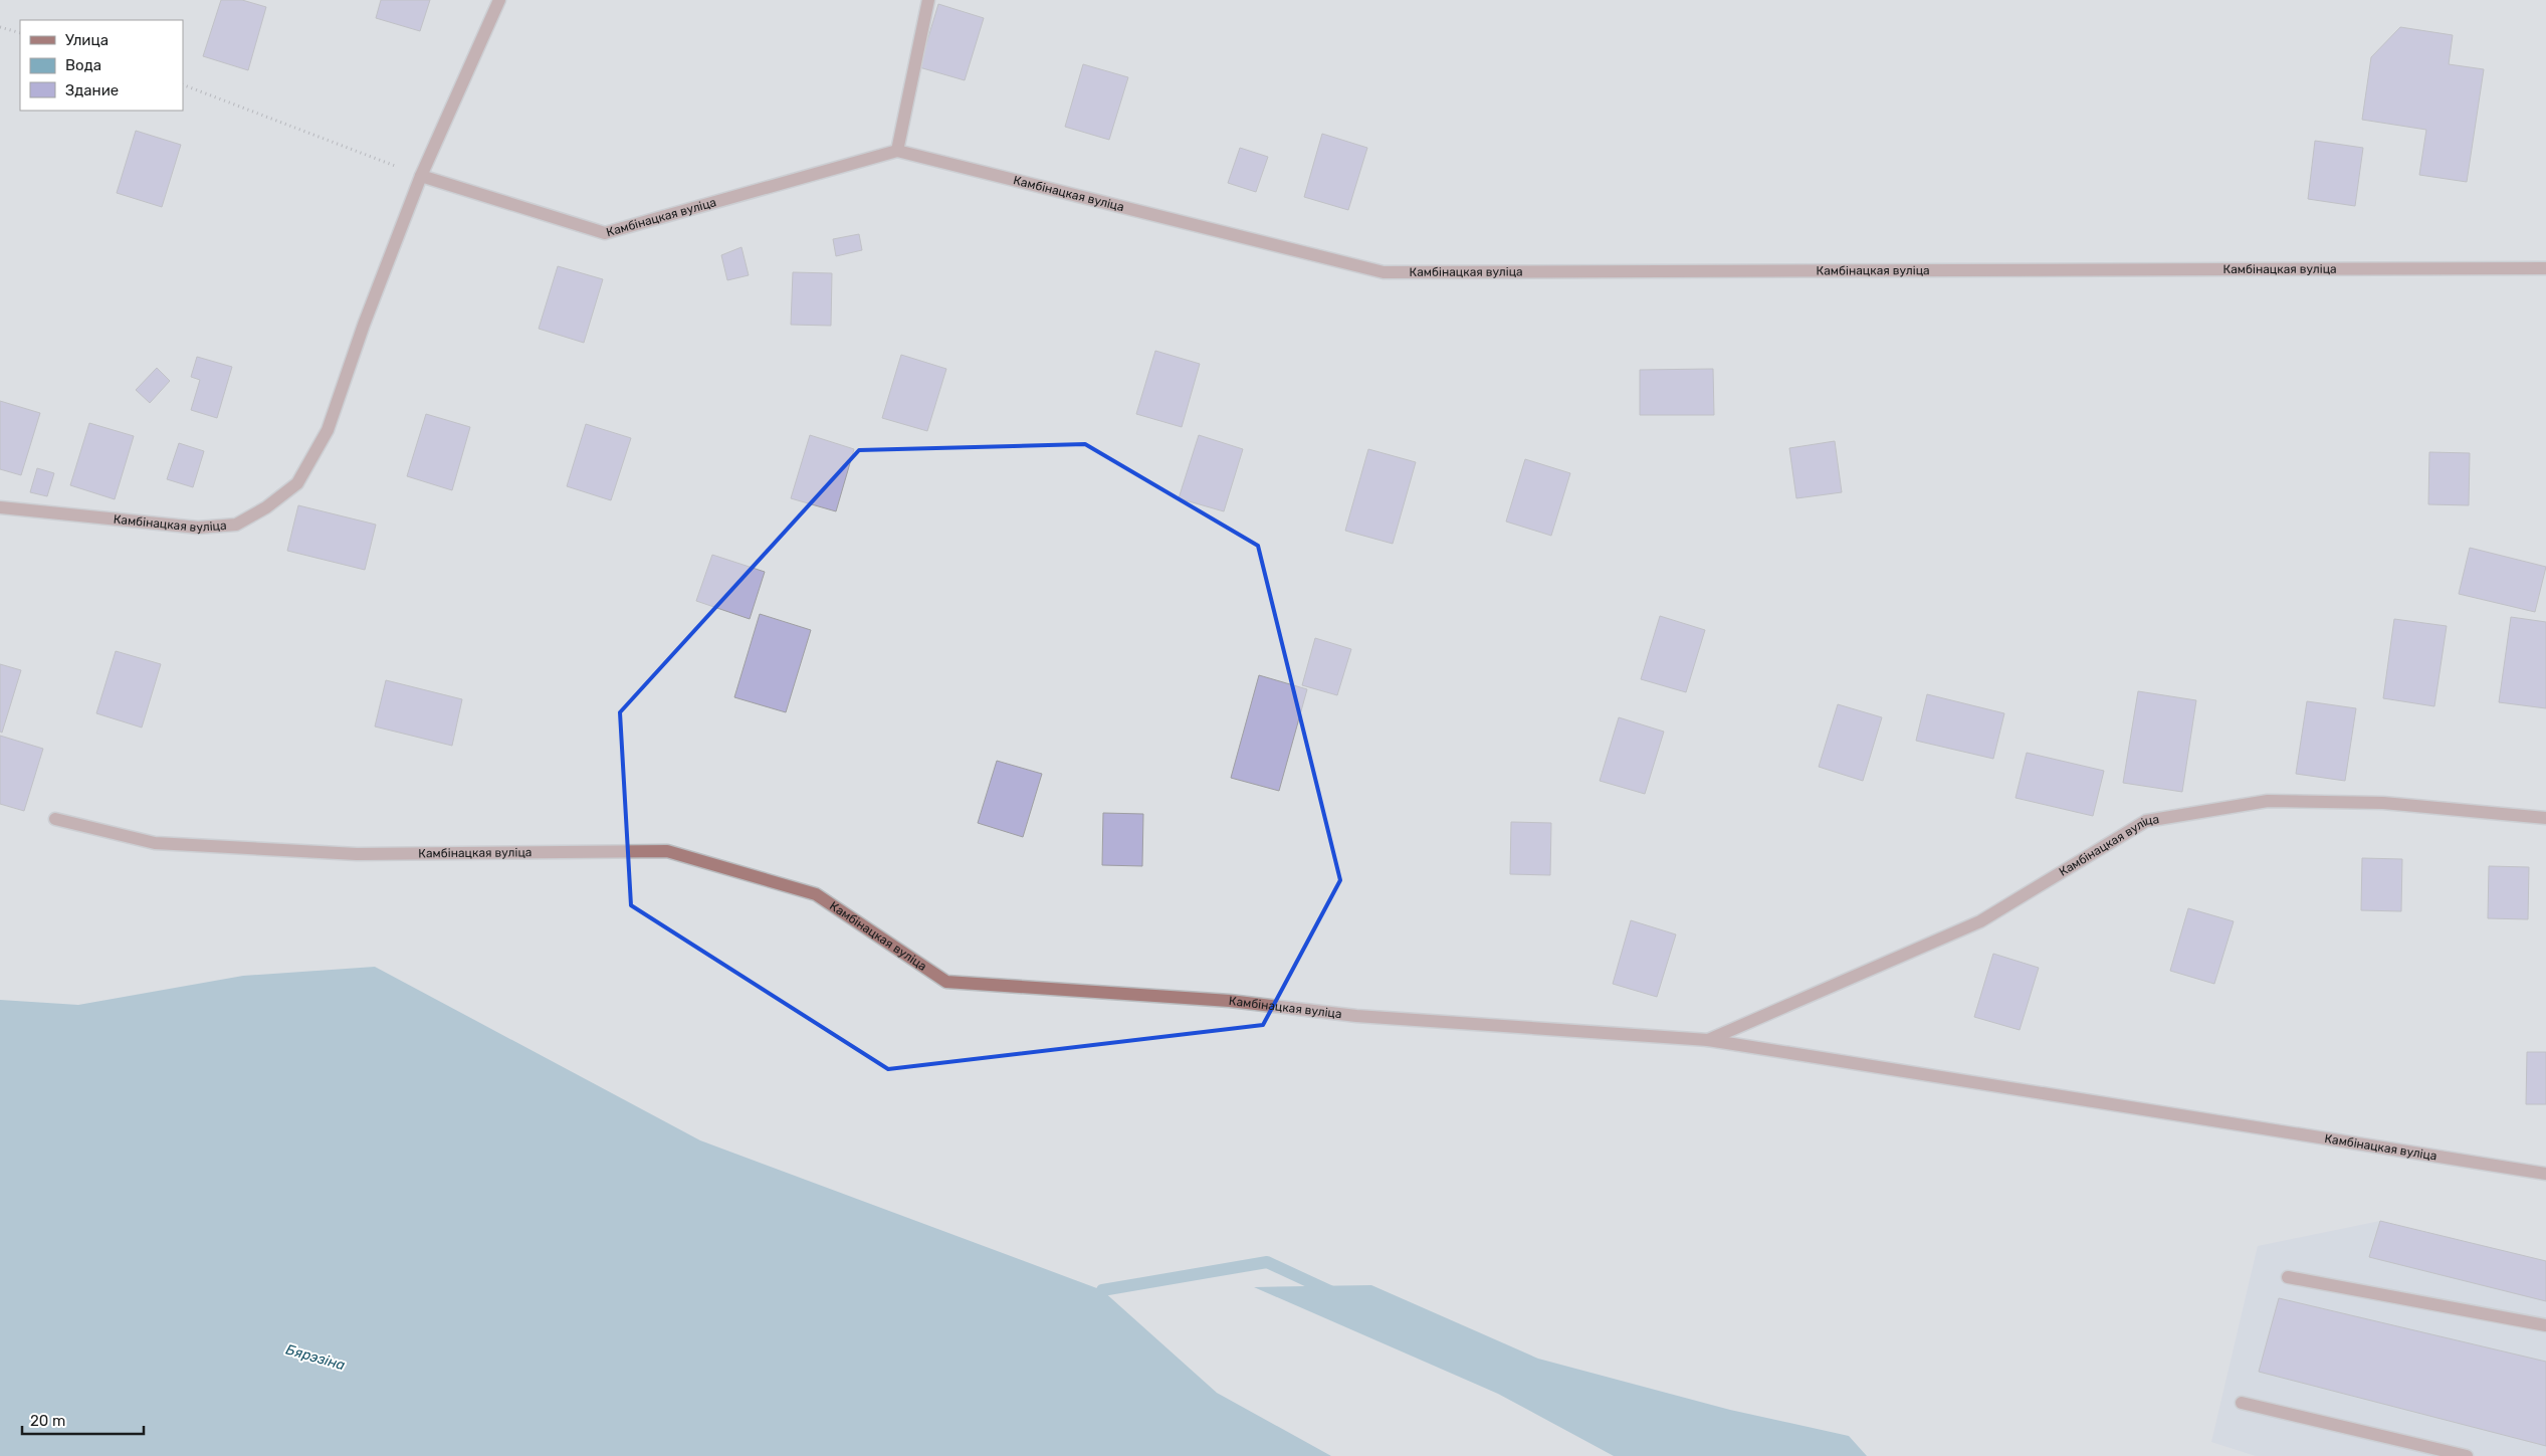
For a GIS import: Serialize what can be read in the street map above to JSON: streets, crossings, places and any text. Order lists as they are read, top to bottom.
{
  "streets": {
    "street": ["Камбінацкая вуліца"]
  },
  "water": ["Бярэзіна"],
  "legend": ["Улица", "Вода", "Здание"],
  "scale_bar": "20 m"
}
